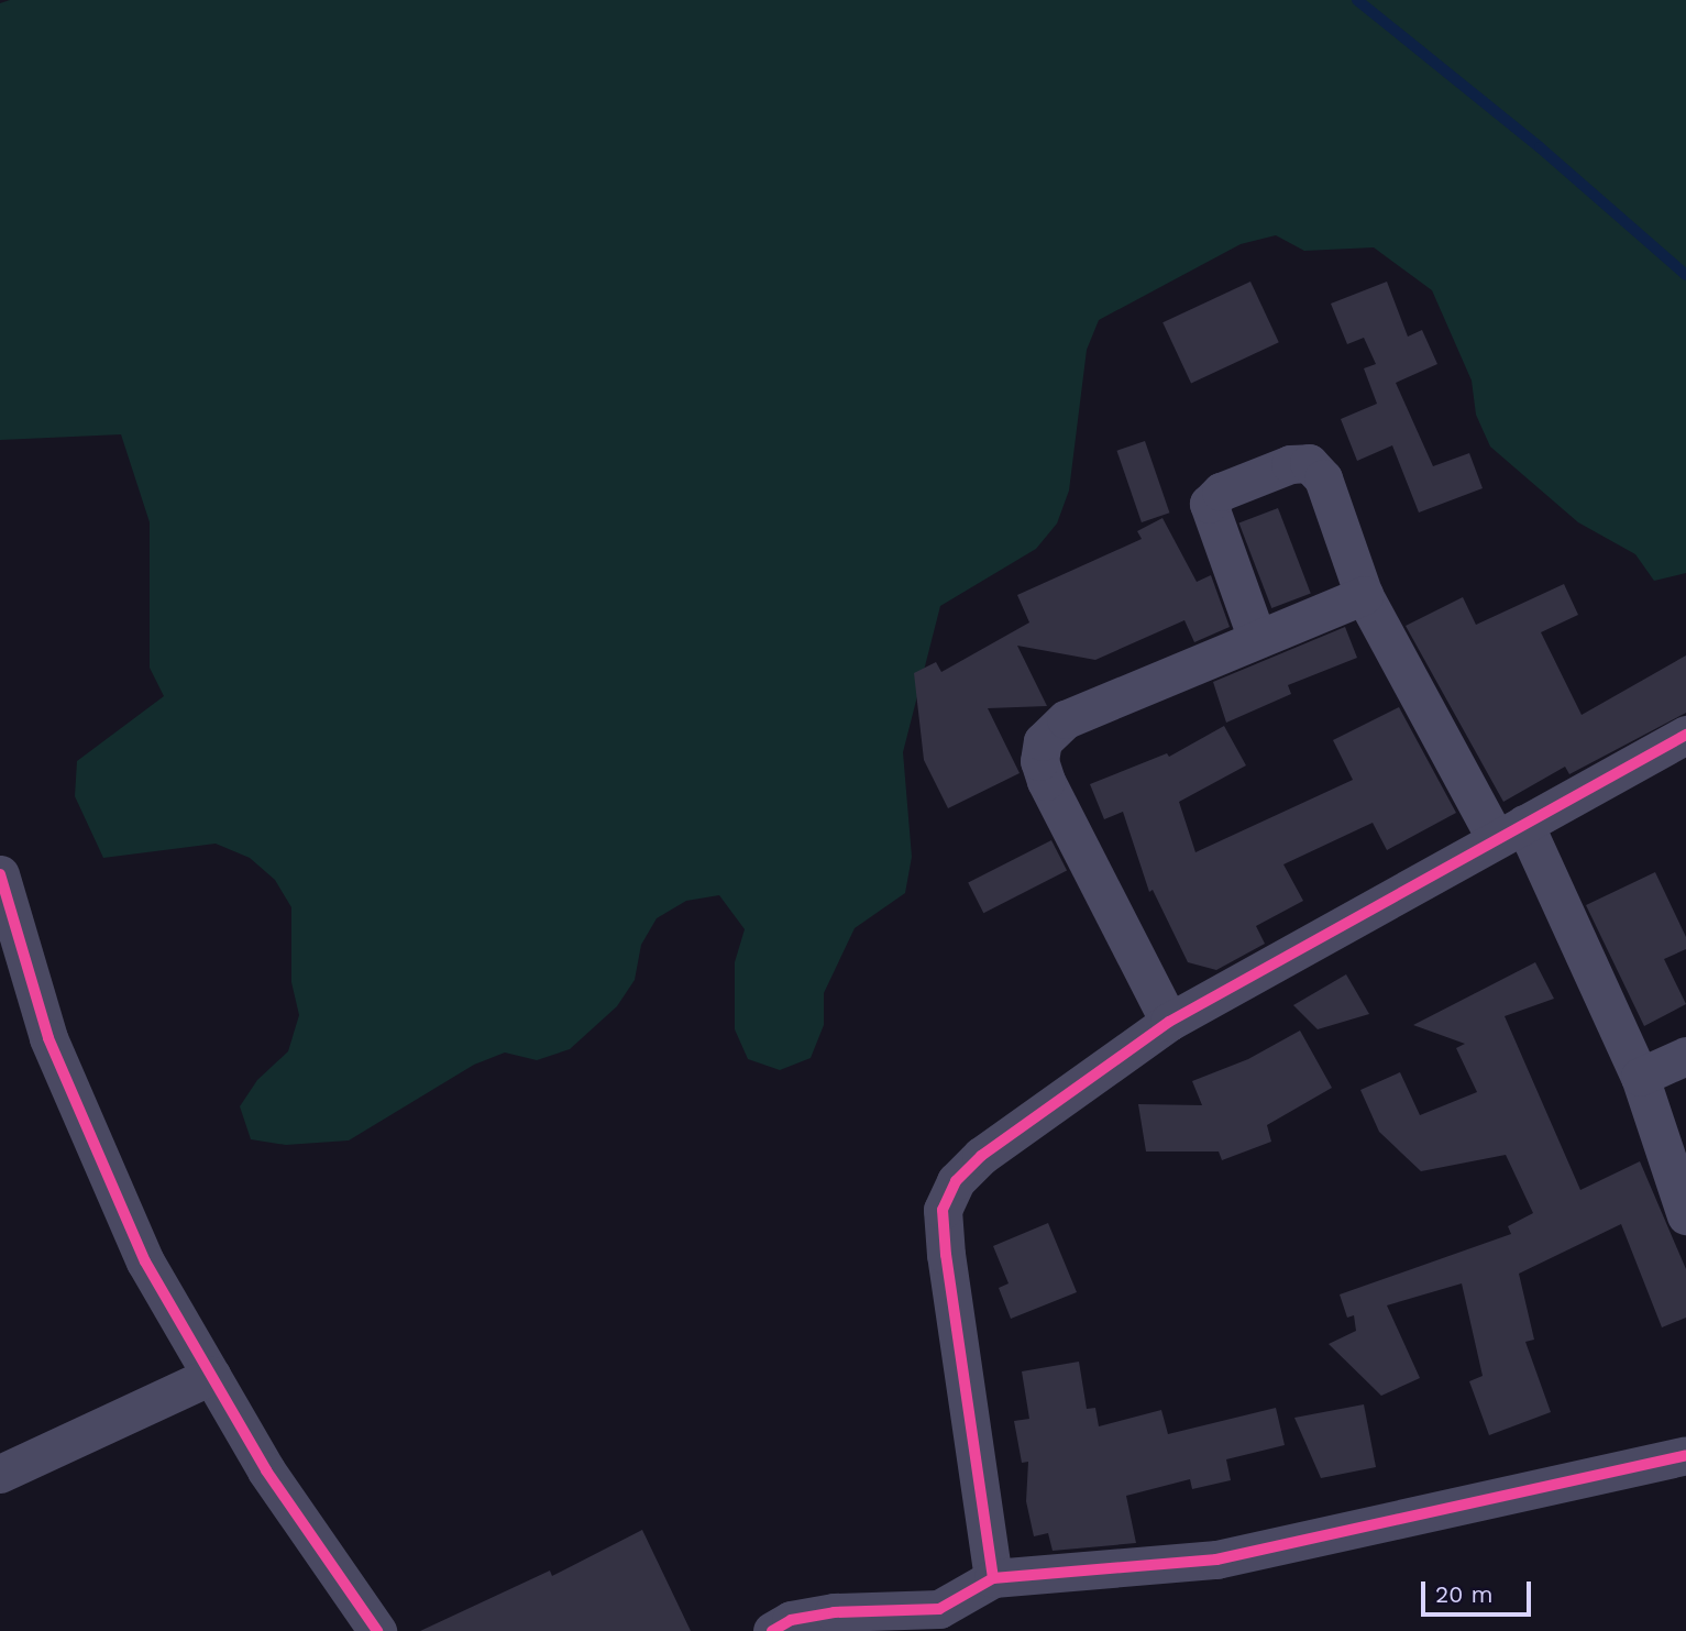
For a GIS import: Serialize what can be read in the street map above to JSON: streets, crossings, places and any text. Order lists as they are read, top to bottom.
{
  "scale_bar": "20 m"
}
